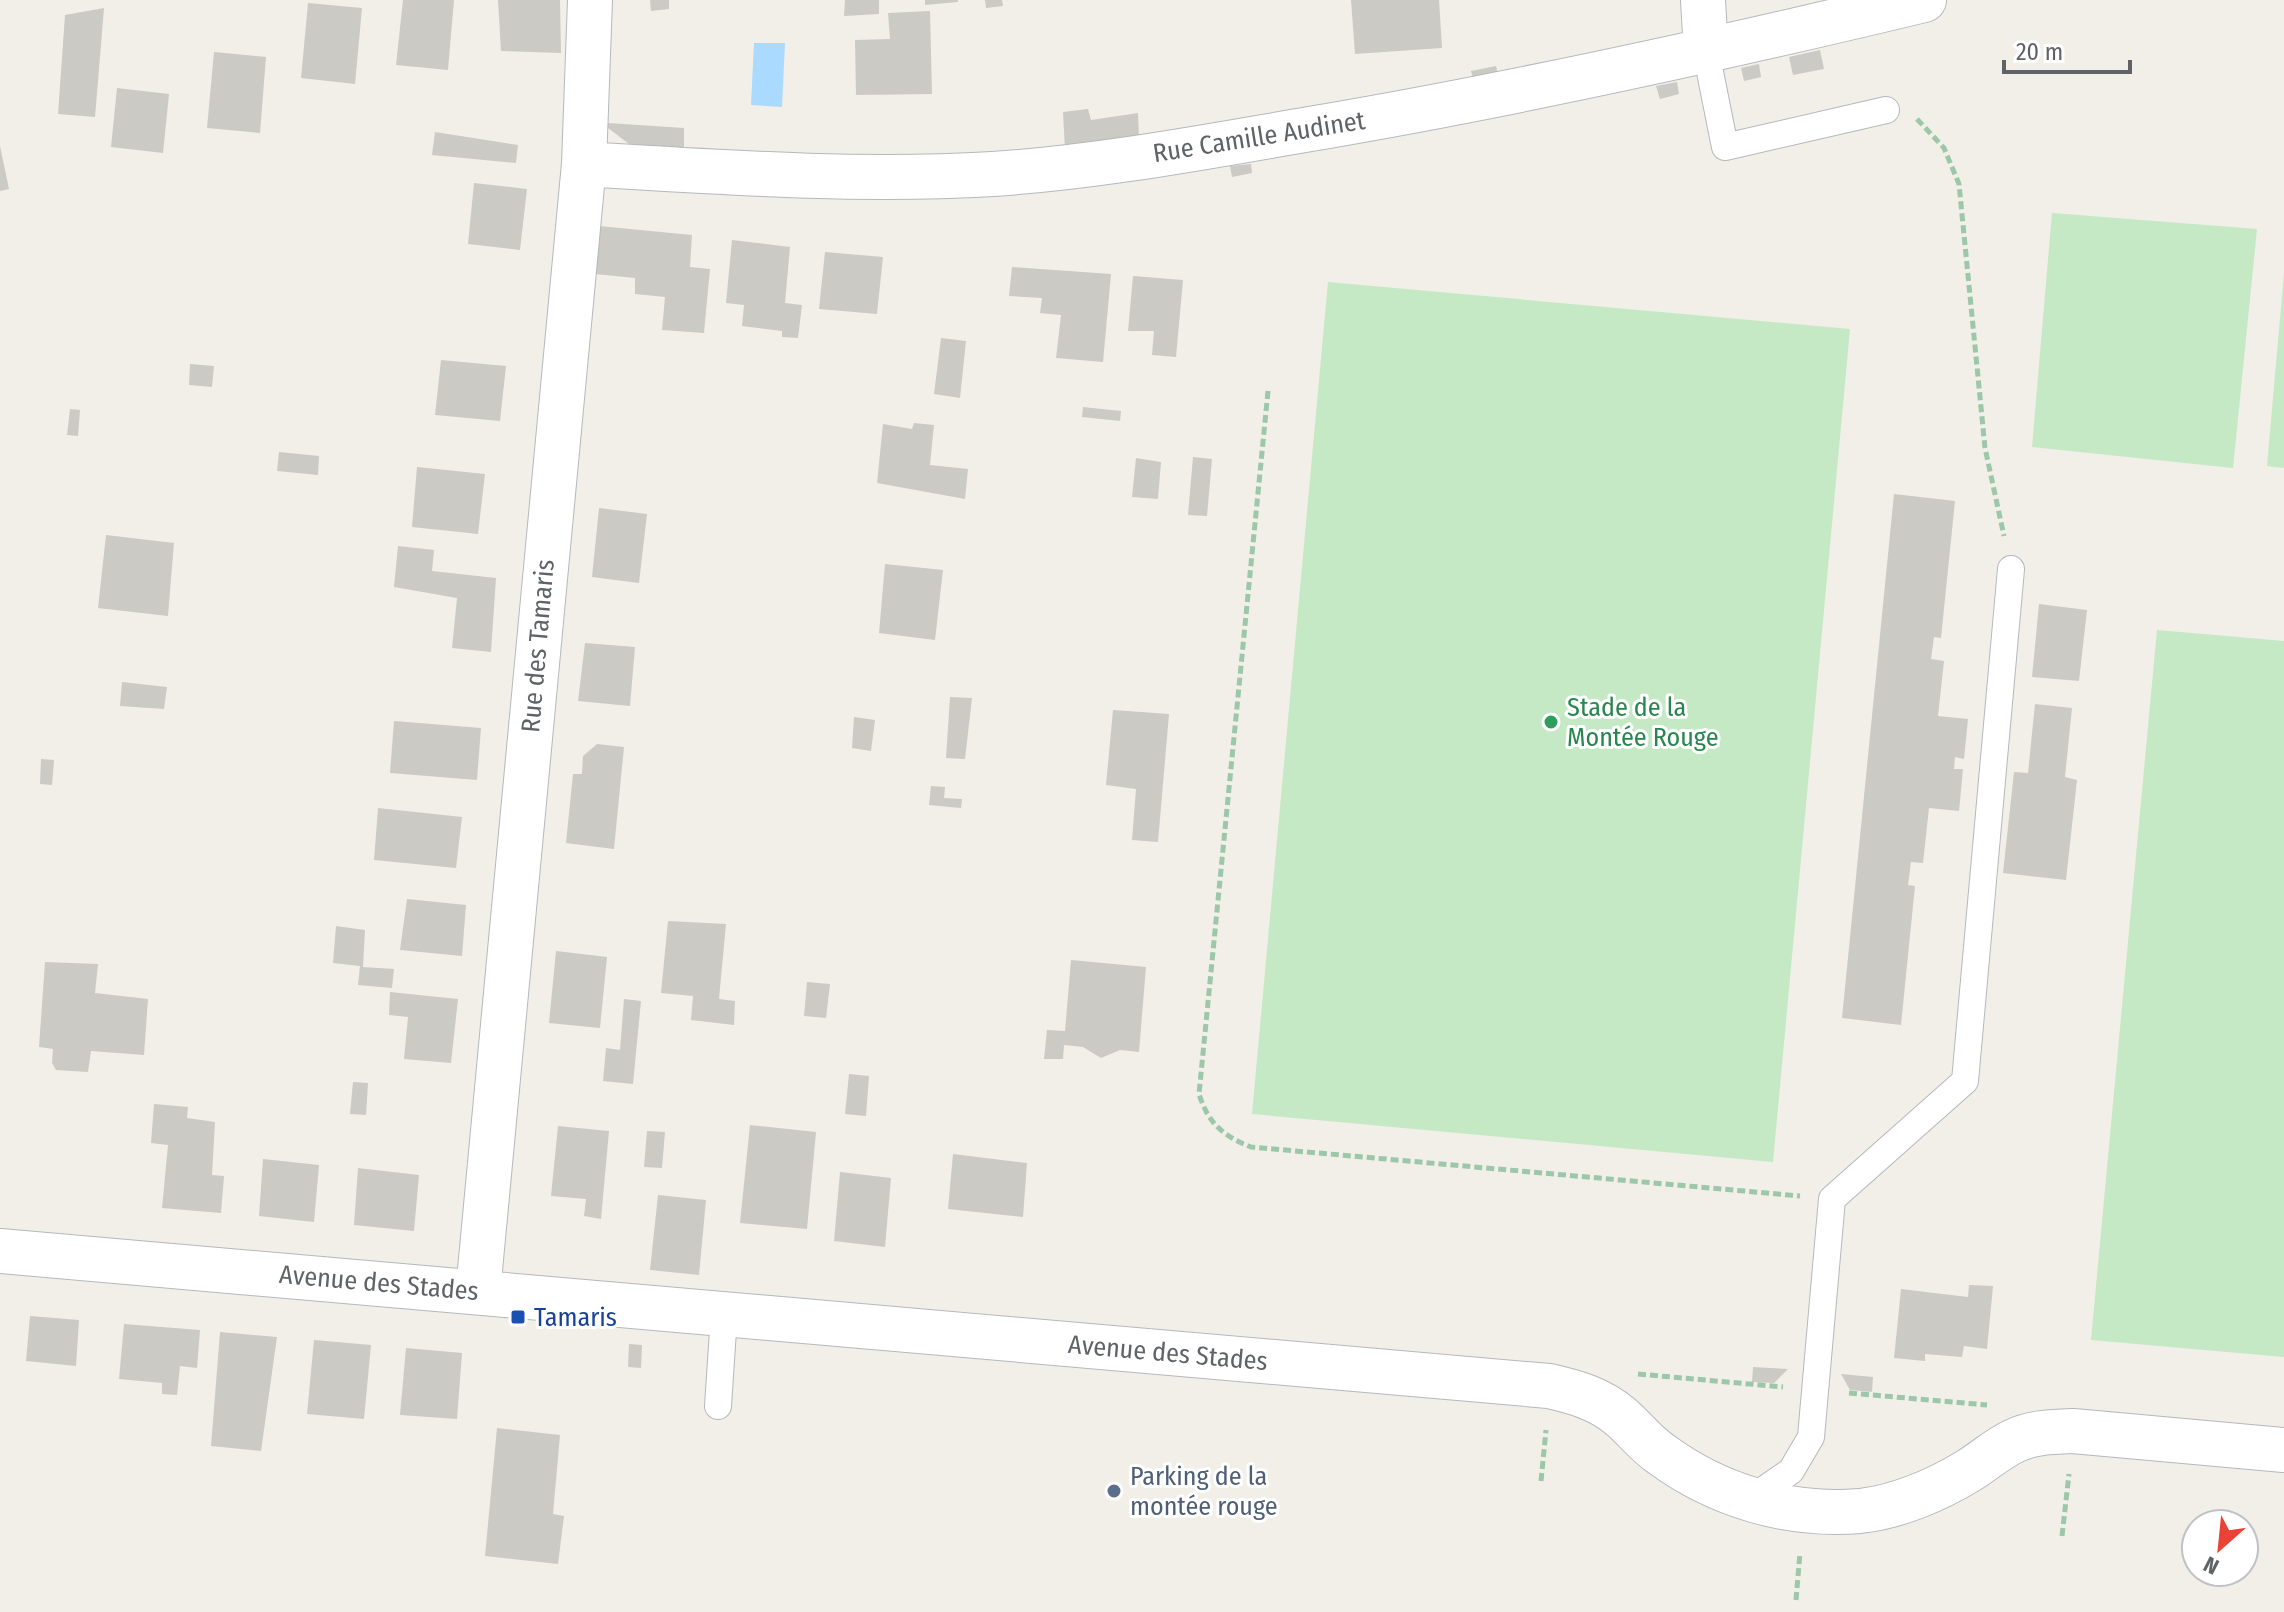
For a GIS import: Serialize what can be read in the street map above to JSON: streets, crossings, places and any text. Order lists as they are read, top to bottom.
{
  "streets": {
    "street": ["Rue Camille Audinet", "Rue des Tamaris", "Avenue des Stades"]
  },
  "crossings": [
    ["Rue Camille Audinet", "Rue des Tamaris"],
    ["Rue des Tamaris", "Avenue des Stades"]
  ],
  "places": {
    "other": ["Stade de la Montée Rouge", "Parking de la montée rouge"],
    "transit": ["Tamaris"]
  },
  "scale_bar": "20 m",
  "north": "bottom left"
}
